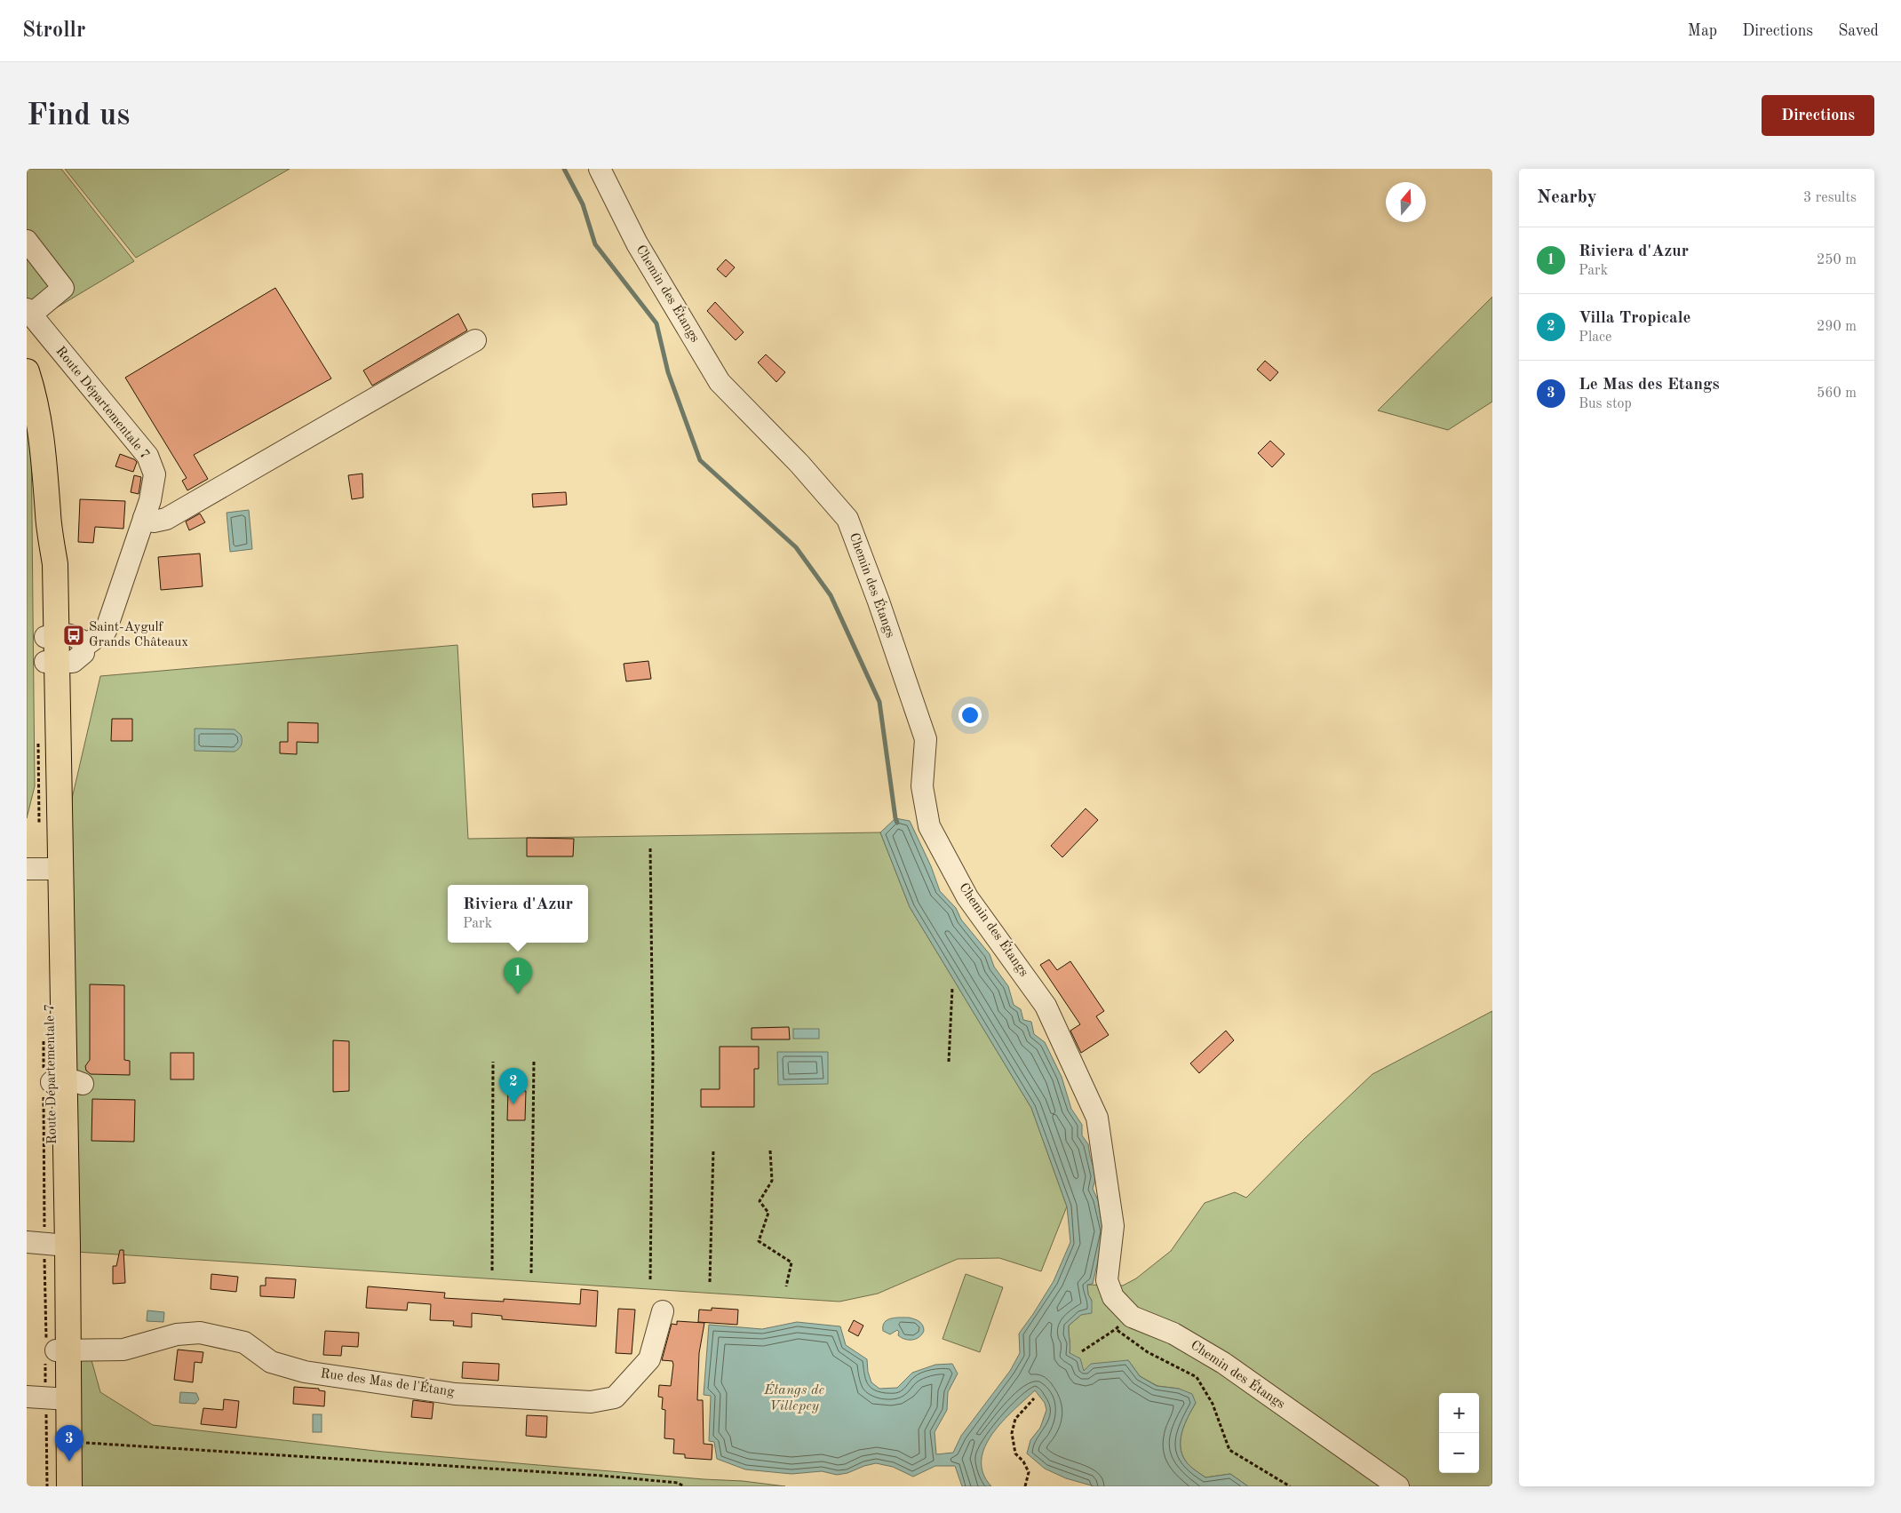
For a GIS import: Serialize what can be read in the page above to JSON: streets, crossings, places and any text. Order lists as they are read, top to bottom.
{
  "streets": {
    "main road": ["Route Départementale 7"],
    "street": ["Chemin des Étangs", "Rue des Mas de l'Étang"]
  },
  "crossings": [
    ["Route Départementale 7", "Rue des Mas de l'Étang"]
  ],
  "water": ["Étangs de Villepey"],
  "places": {
    "bus stop": ["Saint-Aygulf Grands Châteaux"]
  },
  "north": "top",
  "page": {
    "header": "Strollr",
    "nav": ["Map", "Directions", "Saved"],
    "buttons": "Directions",
    "title": "Find us",
    "heading": ["Nearby", "3 results"],
    "list": [
      {
        "mark": "1",
        "name": "Riviera d'Azur",
        "note": "Park",
        "value": "250 m"
      },
      {
        "mark": "2",
        "name": "Villa Tropicale",
        "note": "Place",
        "value": "290 m"
      },
      {
        "mark": "3",
        "name": "Le Mas des Etangs",
        "note": "Bus stop",
        "value": "560 m"
      }
    ],
    "popup": ["Riviera d'Azur", "Park"],
    "pins": ["1", "2", "3"],
    "map_buttons": ["+", "−"]
  }
}
